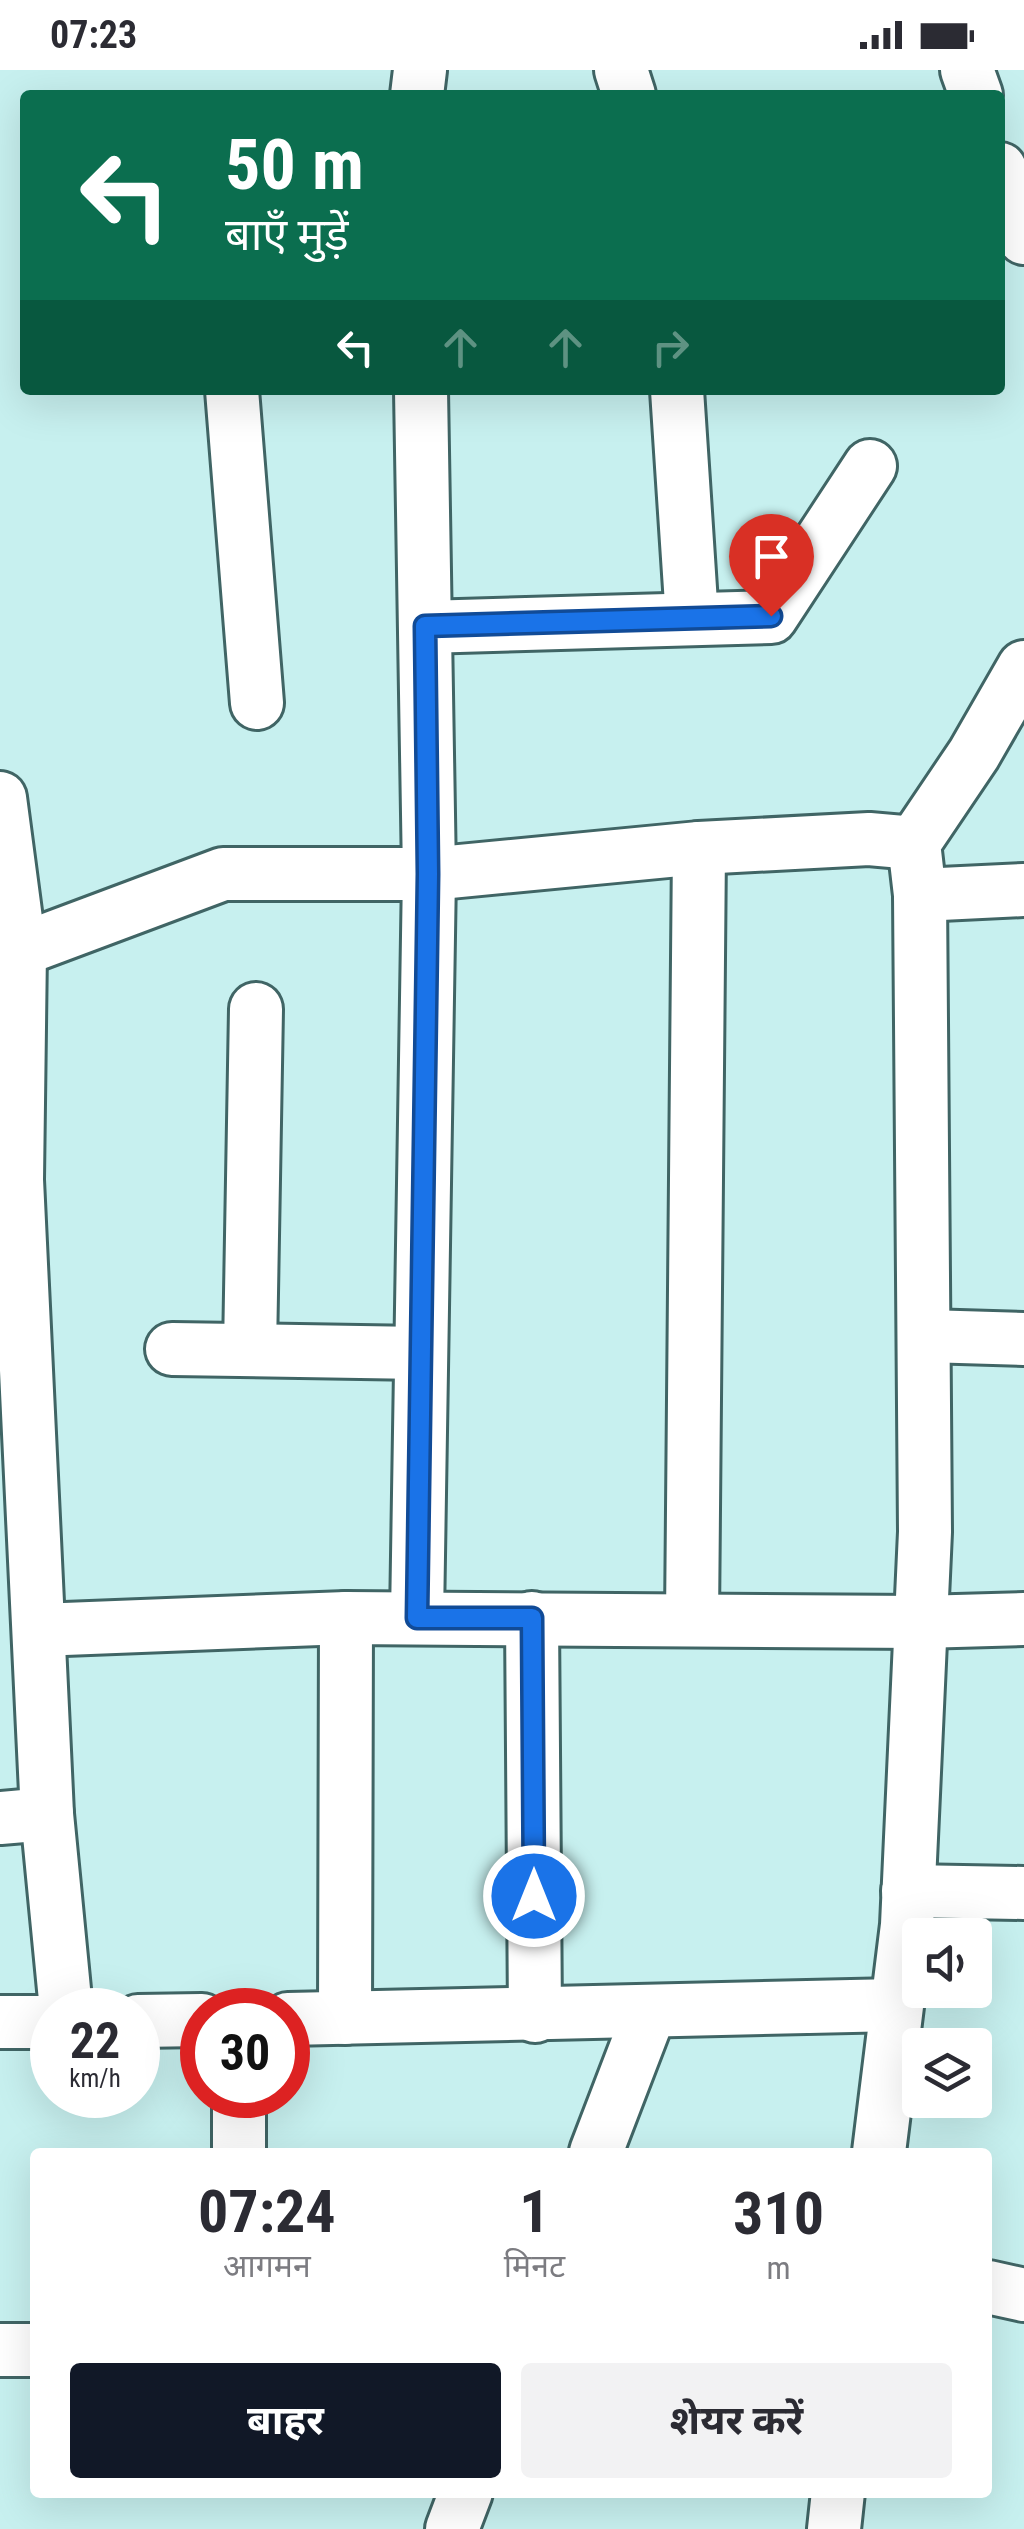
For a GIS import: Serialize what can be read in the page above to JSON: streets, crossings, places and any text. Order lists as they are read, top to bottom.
{
  "page": {
    "status": "07:23",
    "turn": ["50 m", "बाएँ मुड़ें"],
    "speed": "22 km/h",
    "limit": "30",
    "eta": [
      "07:24",
      "आगमन",
      "1",
      "मिनट",
      "310",
      "m"
    ],
    "buttons": ["बाहर", "शेयर करें"]
  }
}
